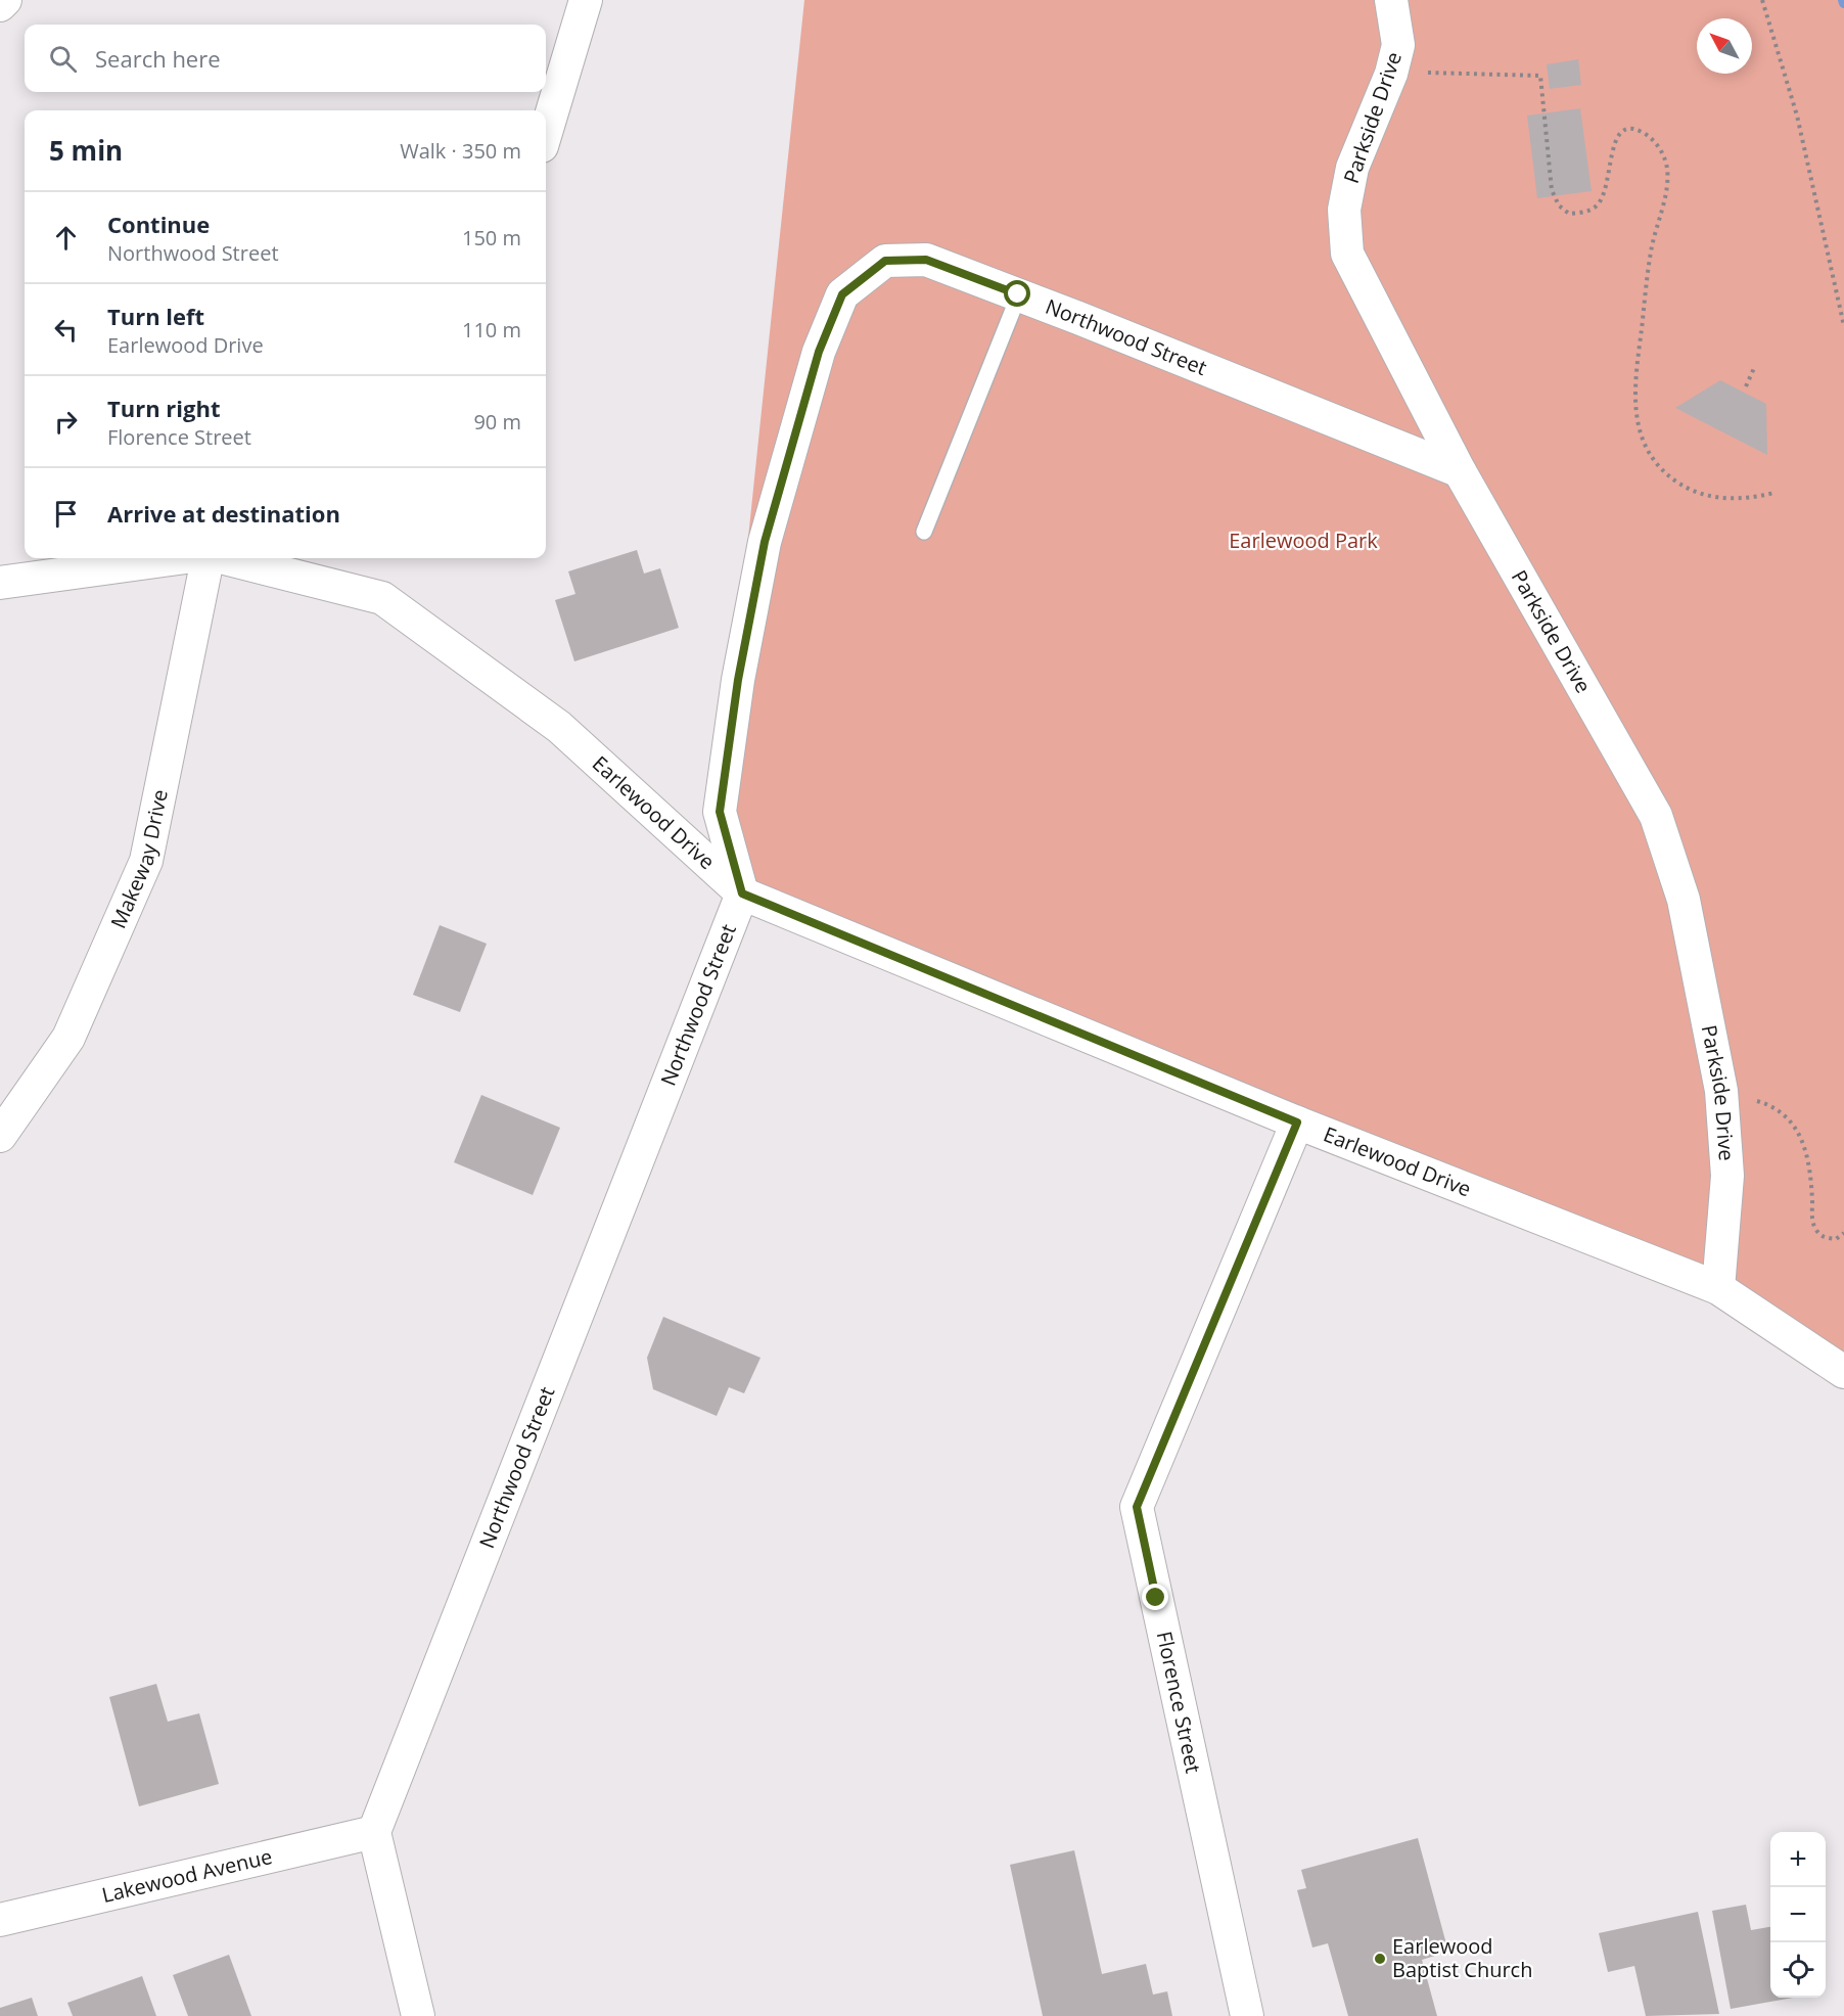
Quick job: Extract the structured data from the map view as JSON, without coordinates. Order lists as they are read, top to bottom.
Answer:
{
  "streets": {
    "street": [
      "Parkside Drive",
      "Northwood Street",
      "Earlewood Drive",
      "Makeway Drive",
      "Florence Street",
      "Lakewood Avenue"
    ]
  },
  "crossings": [
    ["Parkside Drive", "Northwood Street"],
    ["Parkside Drive", "Earlewood Drive"],
    ["Northwood Street", "Earlewood Drive"],
    ["Northwood Street", "Lakewood Avenue"],
    ["Earlewood Drive", "Florence Street"]
  ],
  "parks": ["Earlewood Park"],
  "places": ["Earlewood Baptist Church"],
  "north": "top left",
  "page": {
    "search": "Search here",
    "heading": ["5 min", "Walk · 350 m"],
    "list": [
      ["Continue", "Northwood Street", "150 m"],
      ["Turn left", "Earlewood Drive", "110 m"],
      ["Turn right", "Florence Street", "90 m"],
      "Arrive at destination"
    ],
    "map_buttons": ["+", "−"]
  }
}
